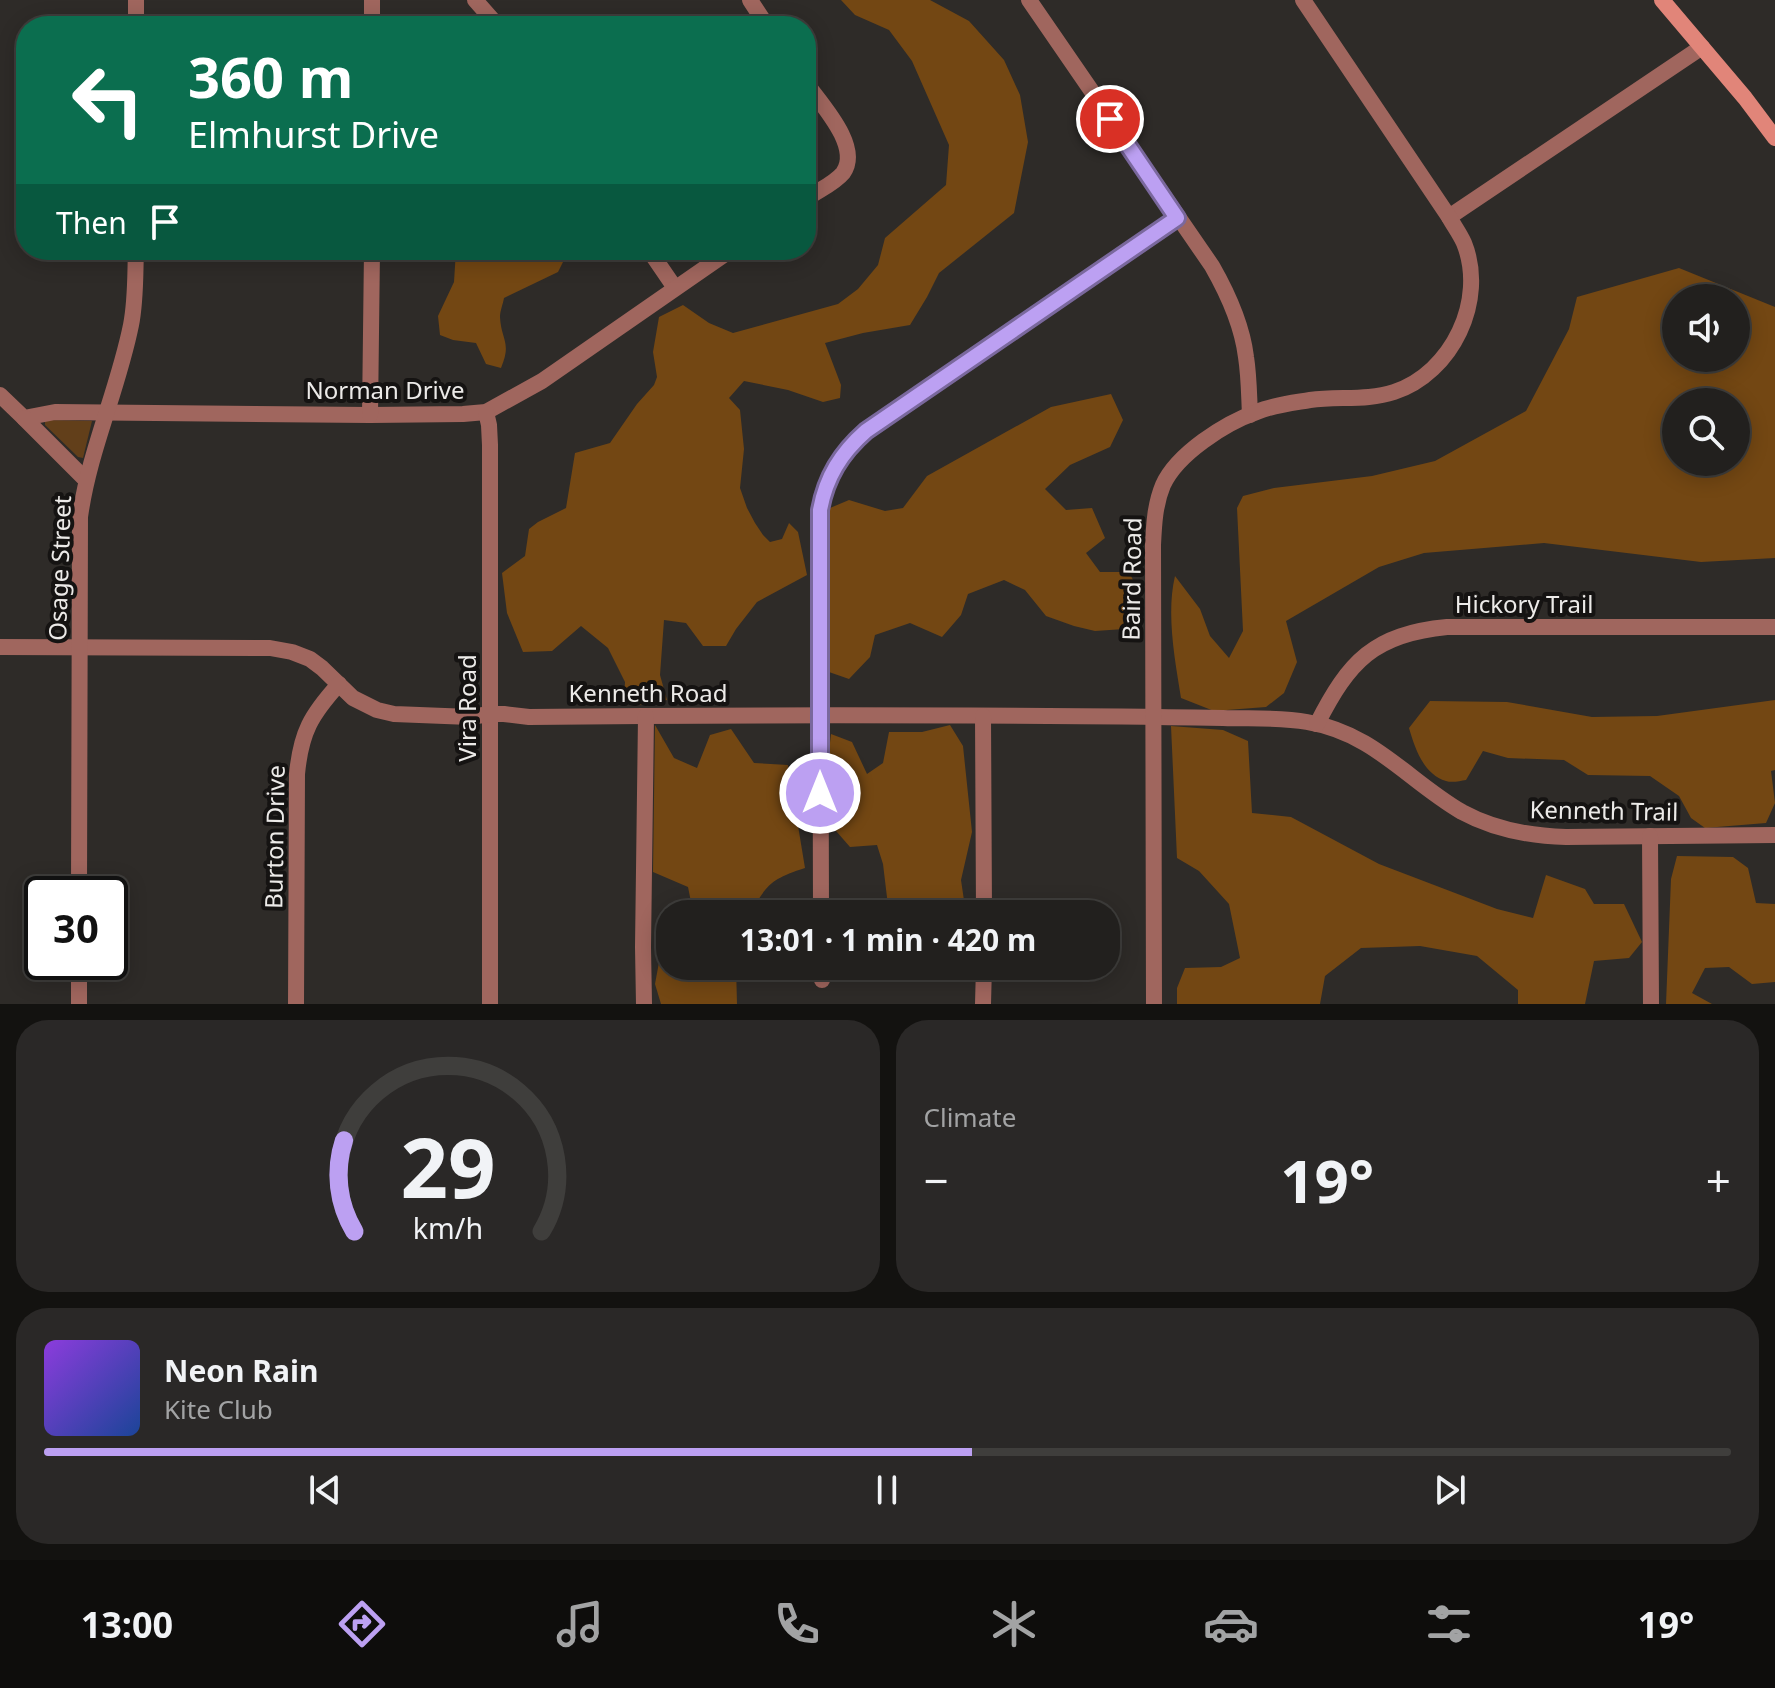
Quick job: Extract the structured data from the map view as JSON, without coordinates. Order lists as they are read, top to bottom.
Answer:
{
  "streets": {
    "street": [
      "Norman Drive",
      "Osage Street",
      "Baird Road",
      "Hickory Trail",
      "Kenneth Road",
      "Vira Road",
      "Kenneth Trail",
      "Burton Drive"
    ]
  },
  "crossings": [
    ["Norman Drive", "Osage Street"],
    ["Norman Drive", "Vira Road"],
    ["Osage Street", "Kenneth Road"],
    ["Baird Road", "Kenneth Road"],
    ["Hickory Trail", "Kenneth Road"],
    ["Hickory Trail", "Kenneth Trail"],
    ["Kenneth Road", "Vira Road"],
    ["Kenneth Road", "Kenneth Trail"],
    ["Kenneth Road", "Burton Drive"]
  ],
  "page": {
    "turn": ["360 m", "Elmhurst Drive"],
    "then": "Then",
    "limit": "30",
    "trip": "13:01 · 1 min · 420 m",
    "tile": "Climate",
    "heat": ["−", "19°", "+"],
    "song": ["Neon Rain", "Kite Club"],
    "tabs": ["13:00", "19°"],
    "gauge": ["29", "km/h"]
  }
}
